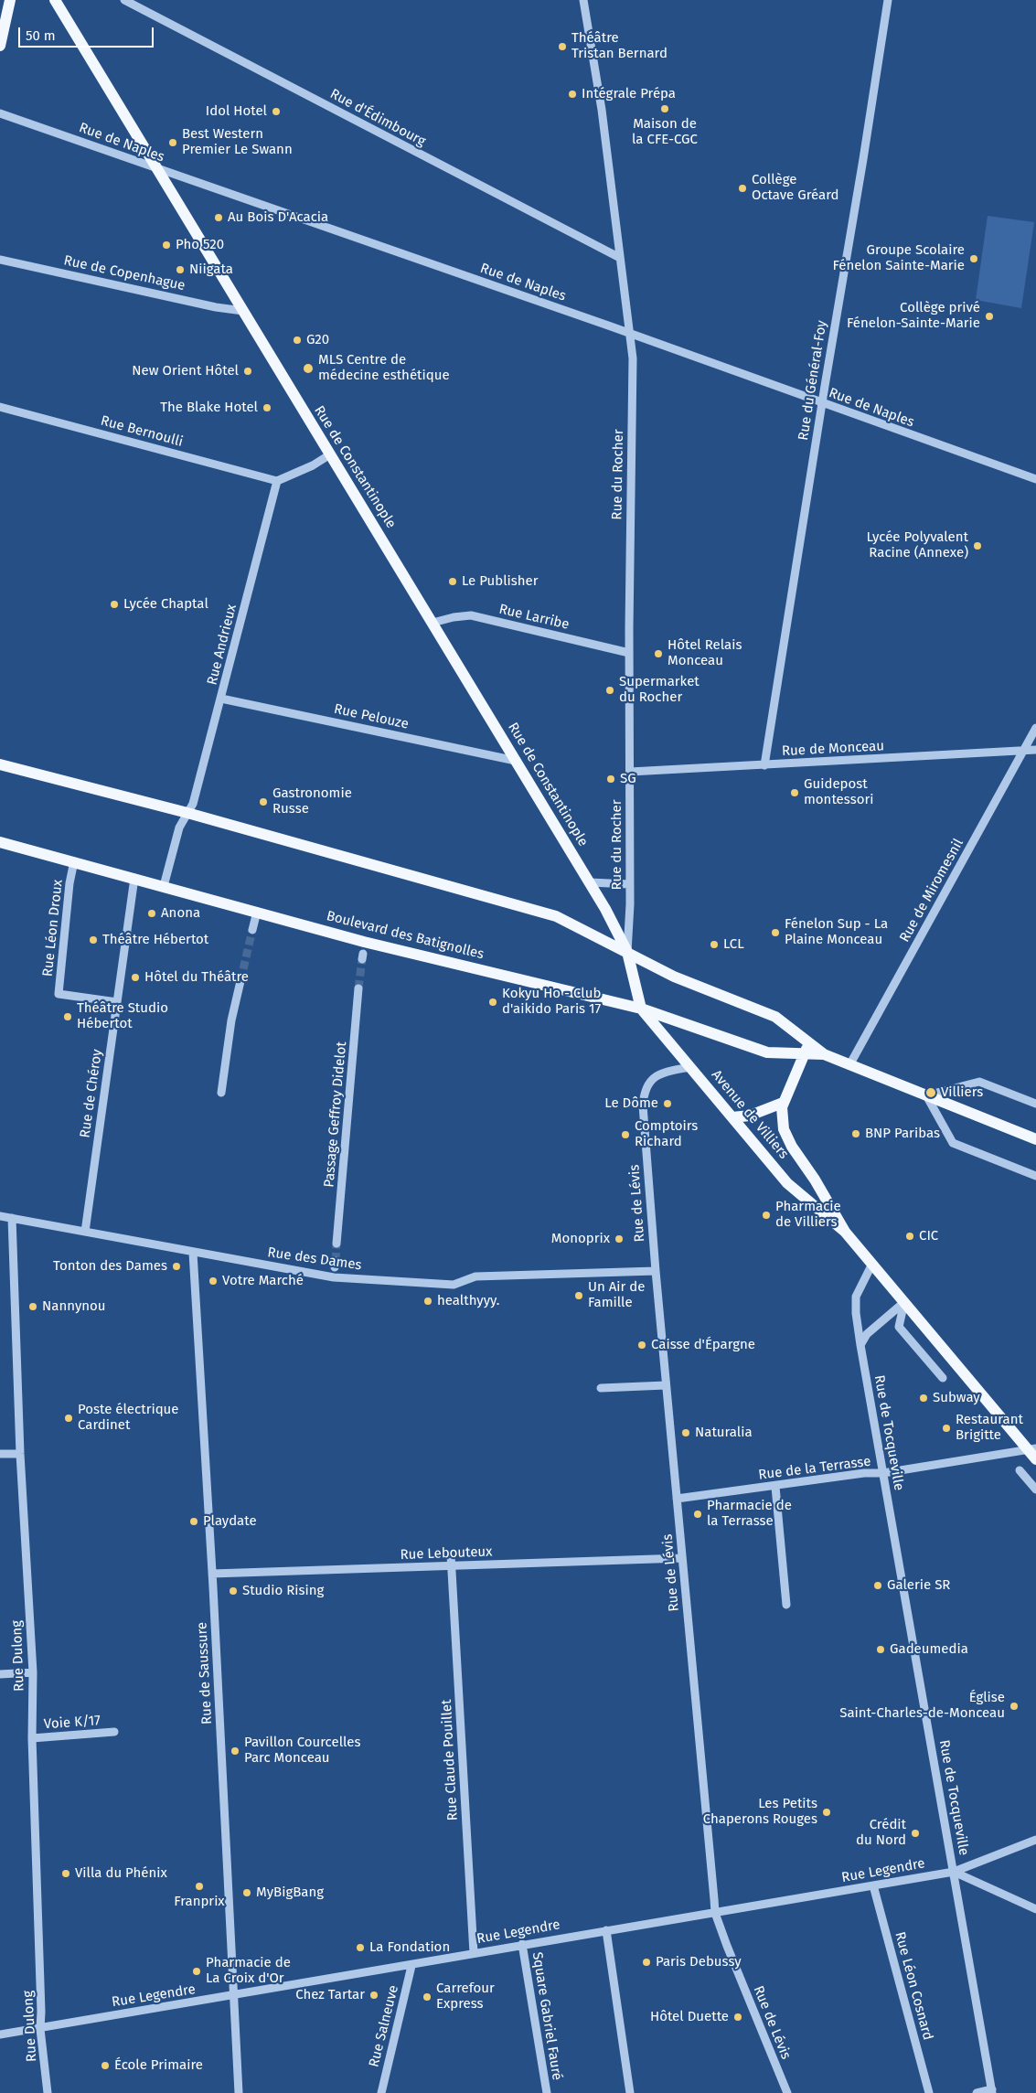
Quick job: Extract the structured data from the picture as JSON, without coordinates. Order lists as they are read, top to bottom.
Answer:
{
  "streets": {
    "main road": ["Rue de Constantinople", "Boulevard des Batignolles", "Avenue de Villiers"],
    "street": [
      "Rue d'Édimbourg",
      "Rue de Naples",
      "Rue de Copenhague",
      "Rue du Général-Foy",
      "Rue Bernoulli",
      "Rue du Rocher",
      "Rue Larribe",
      "Rue Andrieux",
      "Rue Pelouze",
      "Rue de Monceau",
      "Rue de Miromesnil",
      "Rue Léon Droux",
      "Rue de Chéroy",
      "Passage Geffroy Didelot",
      "Rue de Lévis",
      "Rue des Dames",
      "Rue de Tocqueville",
      "Rue de la Terrasse",
      "Rue Lebouteux",
      "Rue Dulong",
      "Rue de Saussure",
      "Voie K/17",
      "Rue Claude Pouillet",
      "Rue Legendre",
      "Rue Léon Cosnard",
      "Square Gabriel Fauré",
      "Rue Salneuve"
    ]
  },
  "crossings": [
    ["Rue d'Édimbourg", "Rue du Rocher"],
    ["Rue de Naples", "Rue du Général-Foy"],
    ["Rue de Naples", "Rue de Constantinople"],
    ["Rue de Naples", "Rue du Rocher"],
    ["Rue de Copenhague", "Rue de Constantinople"],
    ["Rue du Général-Foy", "Rue de Monceau"],
    ["Rue Bernoulli", "Rue Andrieux"],
    ["Rue de Constantinople", "Rue du Rocher"],
    ["Rue de Constantinople", "Rue Larribe"],
    ["Rue de Constantinople", "Rue Pelouze"],
    ["Rue de Constantinople", "Boulevard des Batignolles"],
    ["Rue de Constantinople", "Avenue de Villiers"],
    ["Rue du Rocher", "Rue Larribe"],
    ["Rue du Rocher", "Rue de Monceau"],
    ["Rue Andrieux", "Rue Pelouze"],
    ["Rue de Monceau", "Rue de Miromesnil"],
    ["Rue Léon Droux", "Boulevard des Batignolles"],
    ["Rue Léon Droux", "Rue de Chéroy"],
    ["Boulevard des Batignolles", "Rue de Chéroy"],
    ["Boulevard des Batignolles", "Avenue de Villiers"],
    ["Rue de Chéroy", "Rue des Dames"],
    ["Avenue de Villiers", "Rue de Lévis"],
    ["Avenue de Villiers", "Rue de Tocqueville"],
    ["Avenue de Villiers", "Rue de la Terrasse"],
    ["Rue de Lévis", "Rue des Dames"],
    ["Rue de Lévis", "Rue de la Terrasse"],
    ["Rue de Lévis", "Rue Lebouteux"],
    ["Rue de Lévis", "Rue Legendre"],
    ["Rue des Dames", "Rue Dulong"],
    ["Rue des Dames", "Rue de Saussure"],
    ["Rue de Tocqueville", "Rue de la Terrasse"],
    ["Rue de Tocqueville", "Rue Legendre"],
    ["Rue Lebouteux", "Rue de Saussure"],
    ["Rue Lebouteux", "Rue Claude Pouillet"],
    ["Rue Dulong", "Voie K/17"],
    ["Rue Dulong", "Rue Legendre"],
    ["Rue de Saussure", "Rue Legendre"],
    ["Rue Claude Pouillet", "Rue Legendre"],
    ["Rue Legendre", "Rue Léon Cosnard"],
    ["Rue Legendre", "Square Gabriel Fauré"],
    ["Rue Legendre", "Rue Salneuve"]
  ],
  "places": [
    "Théâtre Tristan Bernard",
    "Intégrale Prépa",
    "Maison de la CFE-CGC",
    "Idol Hotel",
    "Best Western Premier Le Swann",
    "Collège Octave Gréard",
    "Au Bois D'Acacia",
    "Pho 520",
    "Groupe Scolaire Fénelon Sainte-Marie",
    "Niigata",
    "Collège privé Fénelon-Sainte-Marie",
    "G20",
    "MLS Centre de médecine esthétique",
    "New Orient Hôtel",
    "The Blake Hotel",
    "Lycée Polyvalent Racine (Annexe)",
    "Le Publisher",
    "Lycée Chaptal",
    "Hôtel Relais Monceau",
    "Supermarket du Rocher",
    "SG",
    "Guidepost montessori",
    "Gastronomie Russe",
    "Anona",
    "Fénelon Sup - La Plaine Monceau",
    "Théâtre Hébertot",
    "LCL",
    "Hôtel du Théâtre",
    "Kokyu Ho - Club d'aikido Paris 17",
    "Théâtre Studio Hébertot",
    "Villiers",
    "Le Dôme",
    "BNP Paribas",
    "Comptoirs Richard",
    "Pharmacie de Villiers",
    "CIC",
    "Monoprix",
    "Tonton des Dames",
    "Votre Marché",
    "Un Air de Famille",
    "healthyyy.",
    "Nannynou",
    "Caisse d'Épargne",
    "Subway",
    "Poste électrique Cardinet",
    "Restaurant Brigitte",
    "Naturalia",
    "Pharmacie de la Terrasse",
    "Playdate",
    "Galerie SR",
    "Studio Rising",
    "Gadeumedia",
    "Église Saint-Charles-de-Monceau",
    "Pavillon Courcelles Parc Monceau",
    "Les Petits Chaperons Rouges",
    "Crédit du Nord",
    "Villa du Phénix",
    "Franprix",
    "MyBigBang",
    "La Fondation",
    "Paris Debussy",
    "Pharmacie de La Croix d'Or",
    "Chez Tartar",
    "Carrefour Express",
    "Hôtel Duette",
    "École Primaire"
  ],
  "scale_bar": "50 m"
}
